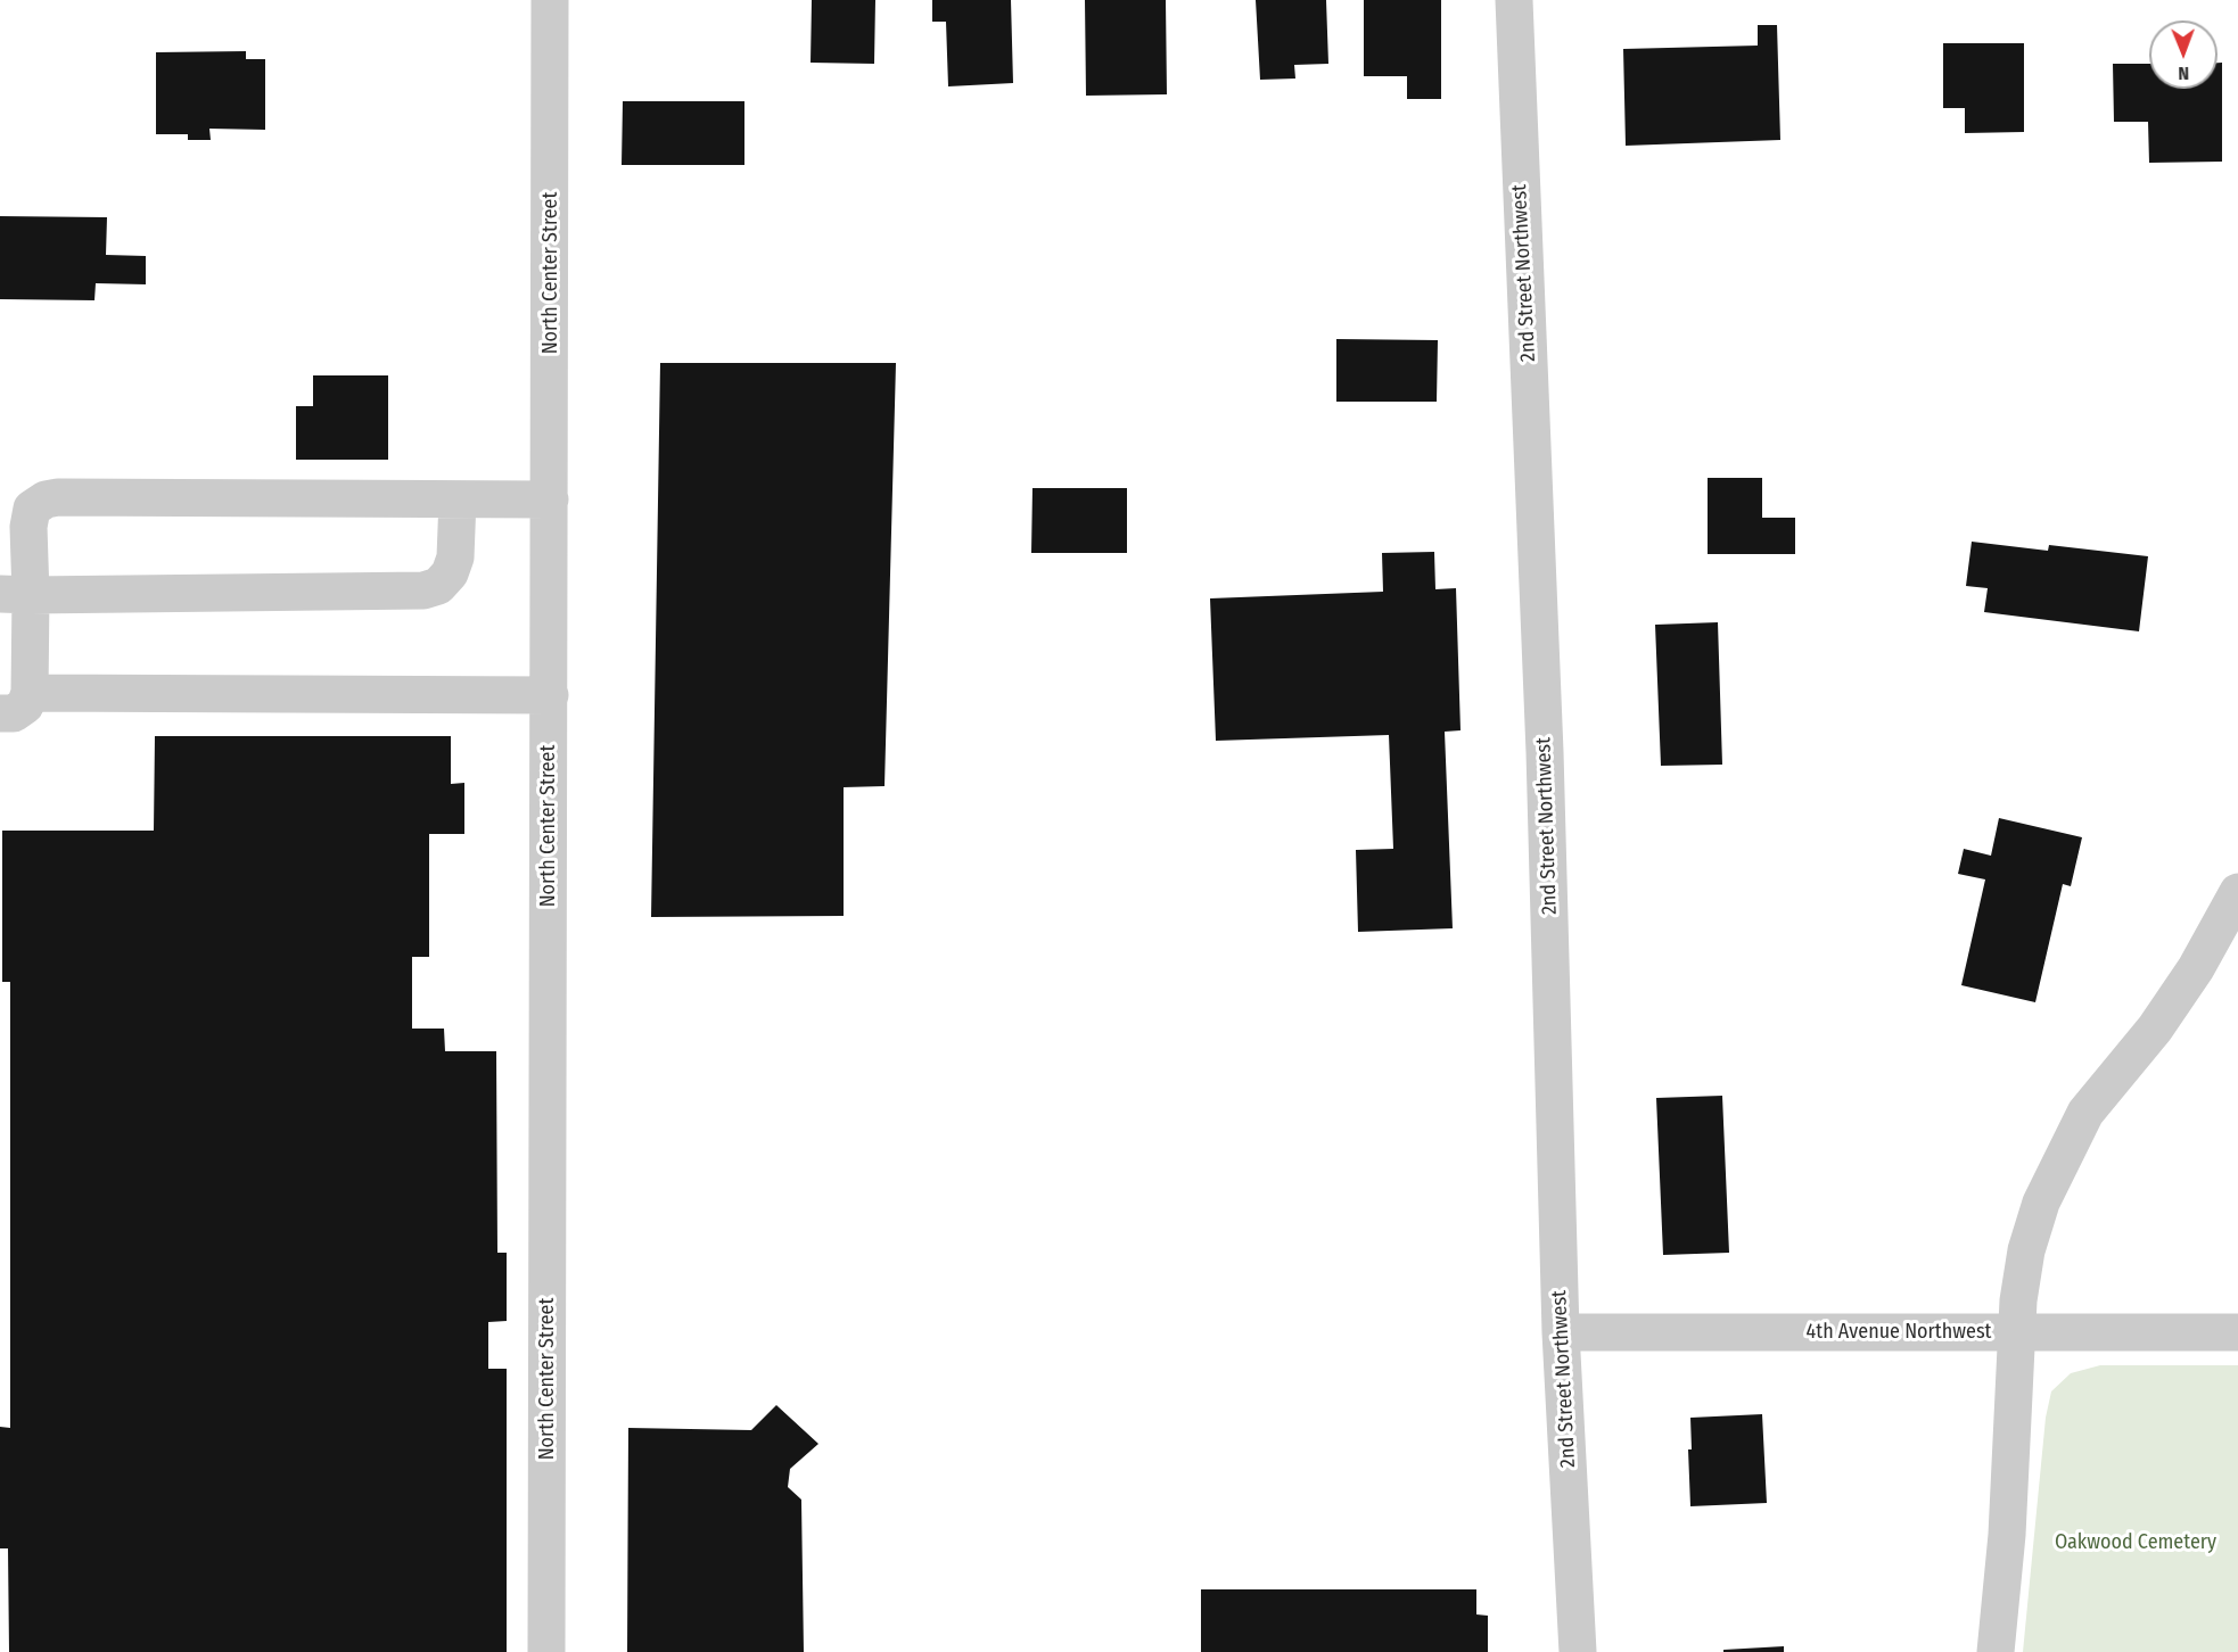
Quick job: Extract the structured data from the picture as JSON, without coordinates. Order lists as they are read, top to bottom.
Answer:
{
  "streets": {
    "street": ["North Center Street", "2nd Street Northwest", "4th Avenue Northwest"]
  },
  "crossings": [
    ["2nd Street Northwest", "4th Avenue Northwest"]
  ],
  "parks": ["Oakwood Cemetery"],
  "north": "bottom"
}
